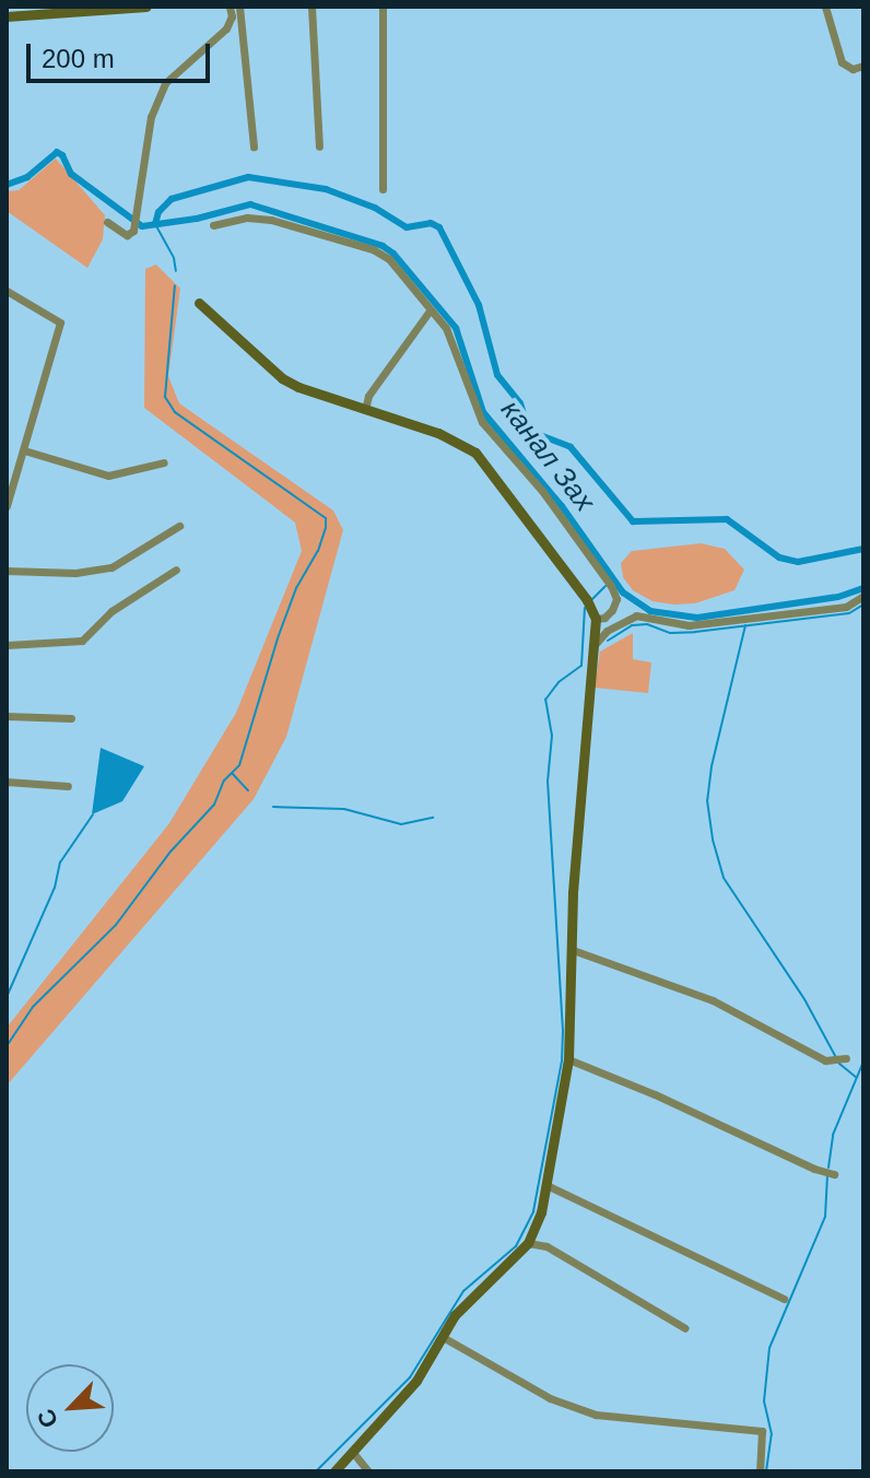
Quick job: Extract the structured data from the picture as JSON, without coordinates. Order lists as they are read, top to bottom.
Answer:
{
  "water": ["канал Зах"],
  "scale_bar": "200 m",
  "north": "bottom left"
}
